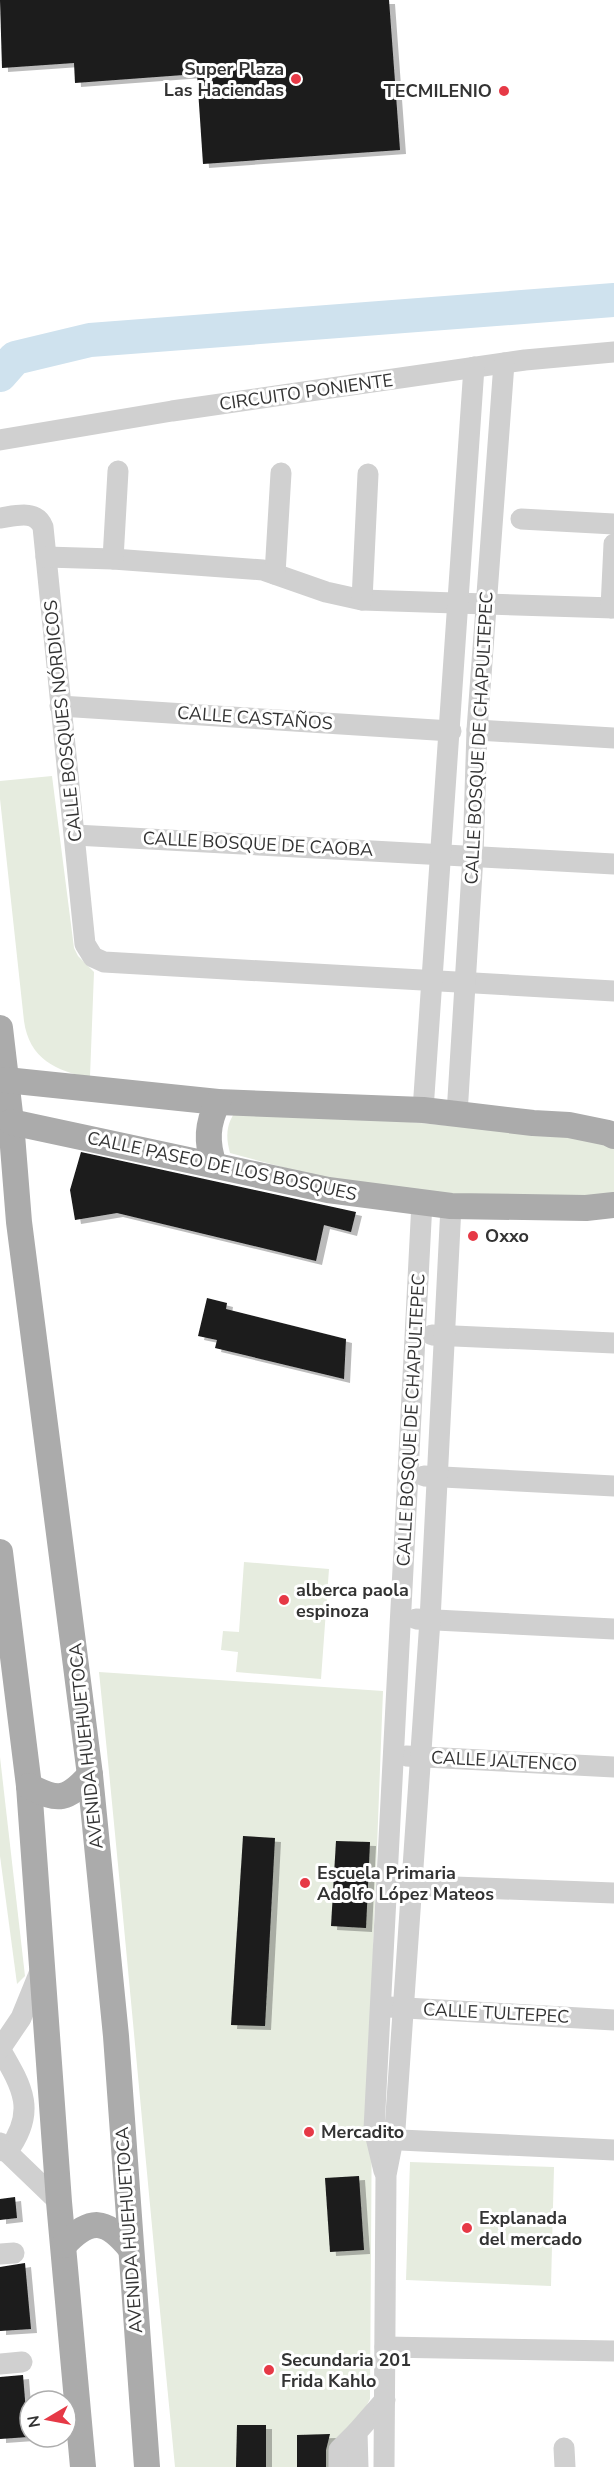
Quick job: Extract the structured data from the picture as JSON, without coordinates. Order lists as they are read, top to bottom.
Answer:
{
  "streets": {
    "main road": ["CALLE PASEO DE LOS BOSQUES", "AVENIDA HUEHUETOCA"],
    "street": [
      "CIRCUITO PONIENTE",
      "CALLE CASTAÑOS",
      "CALLE BOSQUES NÓRDICOS",
      "CALLE BOSQUE DE CHAPULTEPEC",
      "CALLE BOSQUE DE CAOBA",
      "CALLE JALTENCO",
      "CALLE TULTEPEC"
    ]
  },
  "crossings": [
    ["CIRCUITO PONIENTE", "CALLE BOSQUE DE CHAPULTEPEC"],
    ["CALLE CASTAÑOS", "CALLE BOSQUES NÓRDICOS"],
    ["CALLE CASTAÑOS", "CALLE BOSQUE DE CHAPULTEPEC"],
    ["CALLE BOSQUES NÓRDICOS", "CALLE BOSQUE DE CHAPULTEPEC"],
    ["CALLE BOSQUES NÓRDICOS", "CALLE BOSQUE DE CAOBA"],
    ["CALLE BOSQUE DE CHAPULTEPEC", "CALLE BOSQUE DE CAOBA"],
    ["CALLE BOSQUE DE CHAPULTEPEC", "CALLE PASEO DE LOS BOSQUES"],
    ["CALLE BOSQUE DE CHAPULTEPEC", "CALLE JALTENCO"],
    ["CALLE BOSQUE DE CHAPULTEPEC", "CALLE TULTEPEC"],
    ["CALLE PASEO DE LOS BOSQUES", "AVENIDA HUEHUETOCA"]
  ],
  "places": [
    "Super Plaza Las Haciendas",
    "TECMILENIO",
    "Oxxo",
    "alberca paola espinoza",
    "Escuela Primaria Adolfo López Mateos",
    "Mercadito",
    "Explanada del mercado",
    "Secundaria 201 Frida Kahlo"
  ],
  "north": "left"
}
